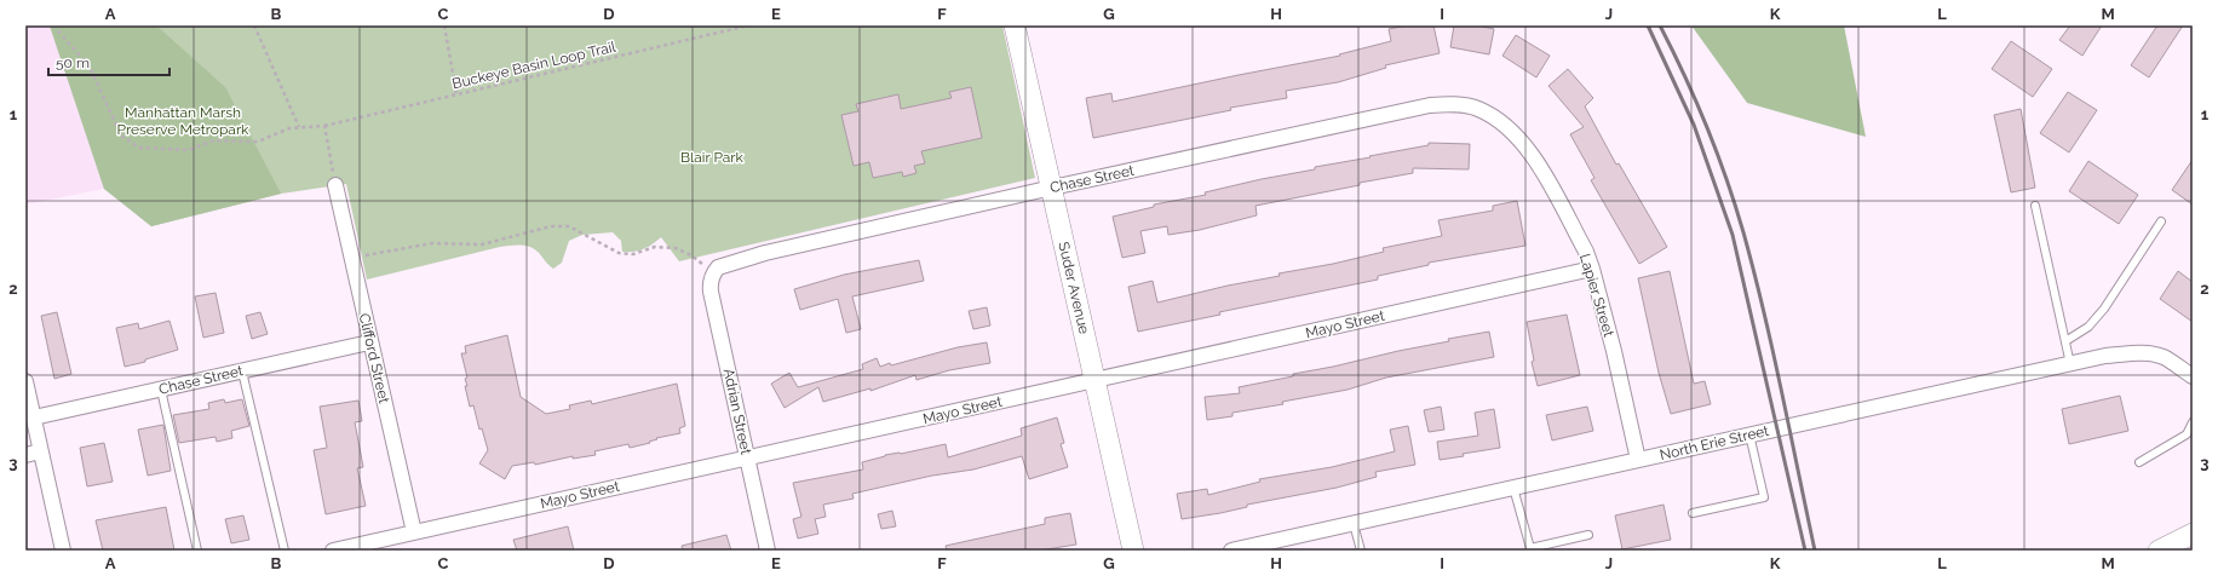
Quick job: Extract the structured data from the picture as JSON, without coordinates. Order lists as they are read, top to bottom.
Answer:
{
  "streets": {
    "street": [
      "Chase Street",
      "Suder Avenue",
      "Lapier Street",
      "Mayo Street",
      "Clifford Street",
      "Adrian Street",
      "North Erie Street"
    ],
    "path": ["Buckeye Basin Loop Trail"]
  },
  "crossings": [
    ["Chase Street", "Suder Avenue"],
    ["Chase Street", "Lapier Street"],
    ["Chase Street", "Clifford Street"],
    ["Chase Street", "Adrian Street"],
    ["Suder Avenue", "Mayo Street"],
    ["Lapier Street", "Mayo Street"],
    ["Lapier Street", "North Erie Street"],
    ["Mayo Street", "Clifford Street"],
    ["Mayo Street", "Adrian Street"]
  ],
  "parks": ["Manhattan Marsh Preserve Metropark", "Blair Park"],
  "scale_bar": "50 m",
  "grid": {
    "columns": [
      "A",
      "B",
      "C",
      "D",
      "E",
      "F",
      "G",
      "H",
      "I",
      "J",
      "K",
      "L",
      "M"
    ],
    "rows": ["1", "2", "3"]
  }
}
